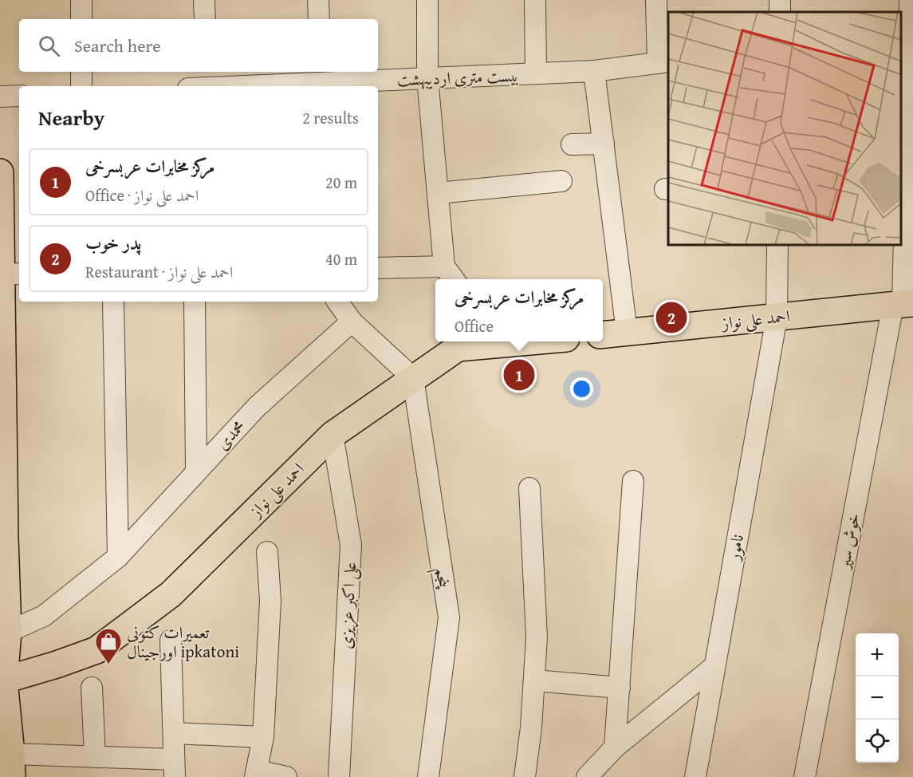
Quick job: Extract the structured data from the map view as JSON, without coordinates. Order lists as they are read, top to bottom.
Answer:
{
  "streets": {
    "main road": ["احمد علی نواز"],
    "street": [
      "بیست متری اردیبهشت",
      "محمدی",
      "خوش سیر",
      "نامور",
      "پنجم",
      "علی اکبر عزیزی"
    ]
  },
  "crossings": [
    ["احمد علی نواز", "خوش سیر"],
    ["احمد علی نواز", "نامور"],
    ["احمد علی نواز", "پنجم"],
    ["احمد علی نواز", "علی اکبر عزیزی"]
  ],
  "places": {
    "shop": ["تعمیرات کتونی اورجینال ipkatoni"]
  },
  "page": {
    "search": "Search here",
    "heading": ["Nearby", "2 results"],
    "list": [
      {
        "mark": "1",
        "name": "مرکز مخابرات عربسرخی",
        "note": "Office · احمد علی نواز",
        "value": "20 m"
      },
      {
        "mark": "2",
        "name": "پدر خوب",
        "note": "Restaurant · احمد علی نواز",
        "value": "40 m"
      }
    ],
    "popup": ["مرکز مخابرات عربسرخی", "Office"],
    "pins": ["2", "1"],
    "map_buttons": ["+", "−"]
  }
}
